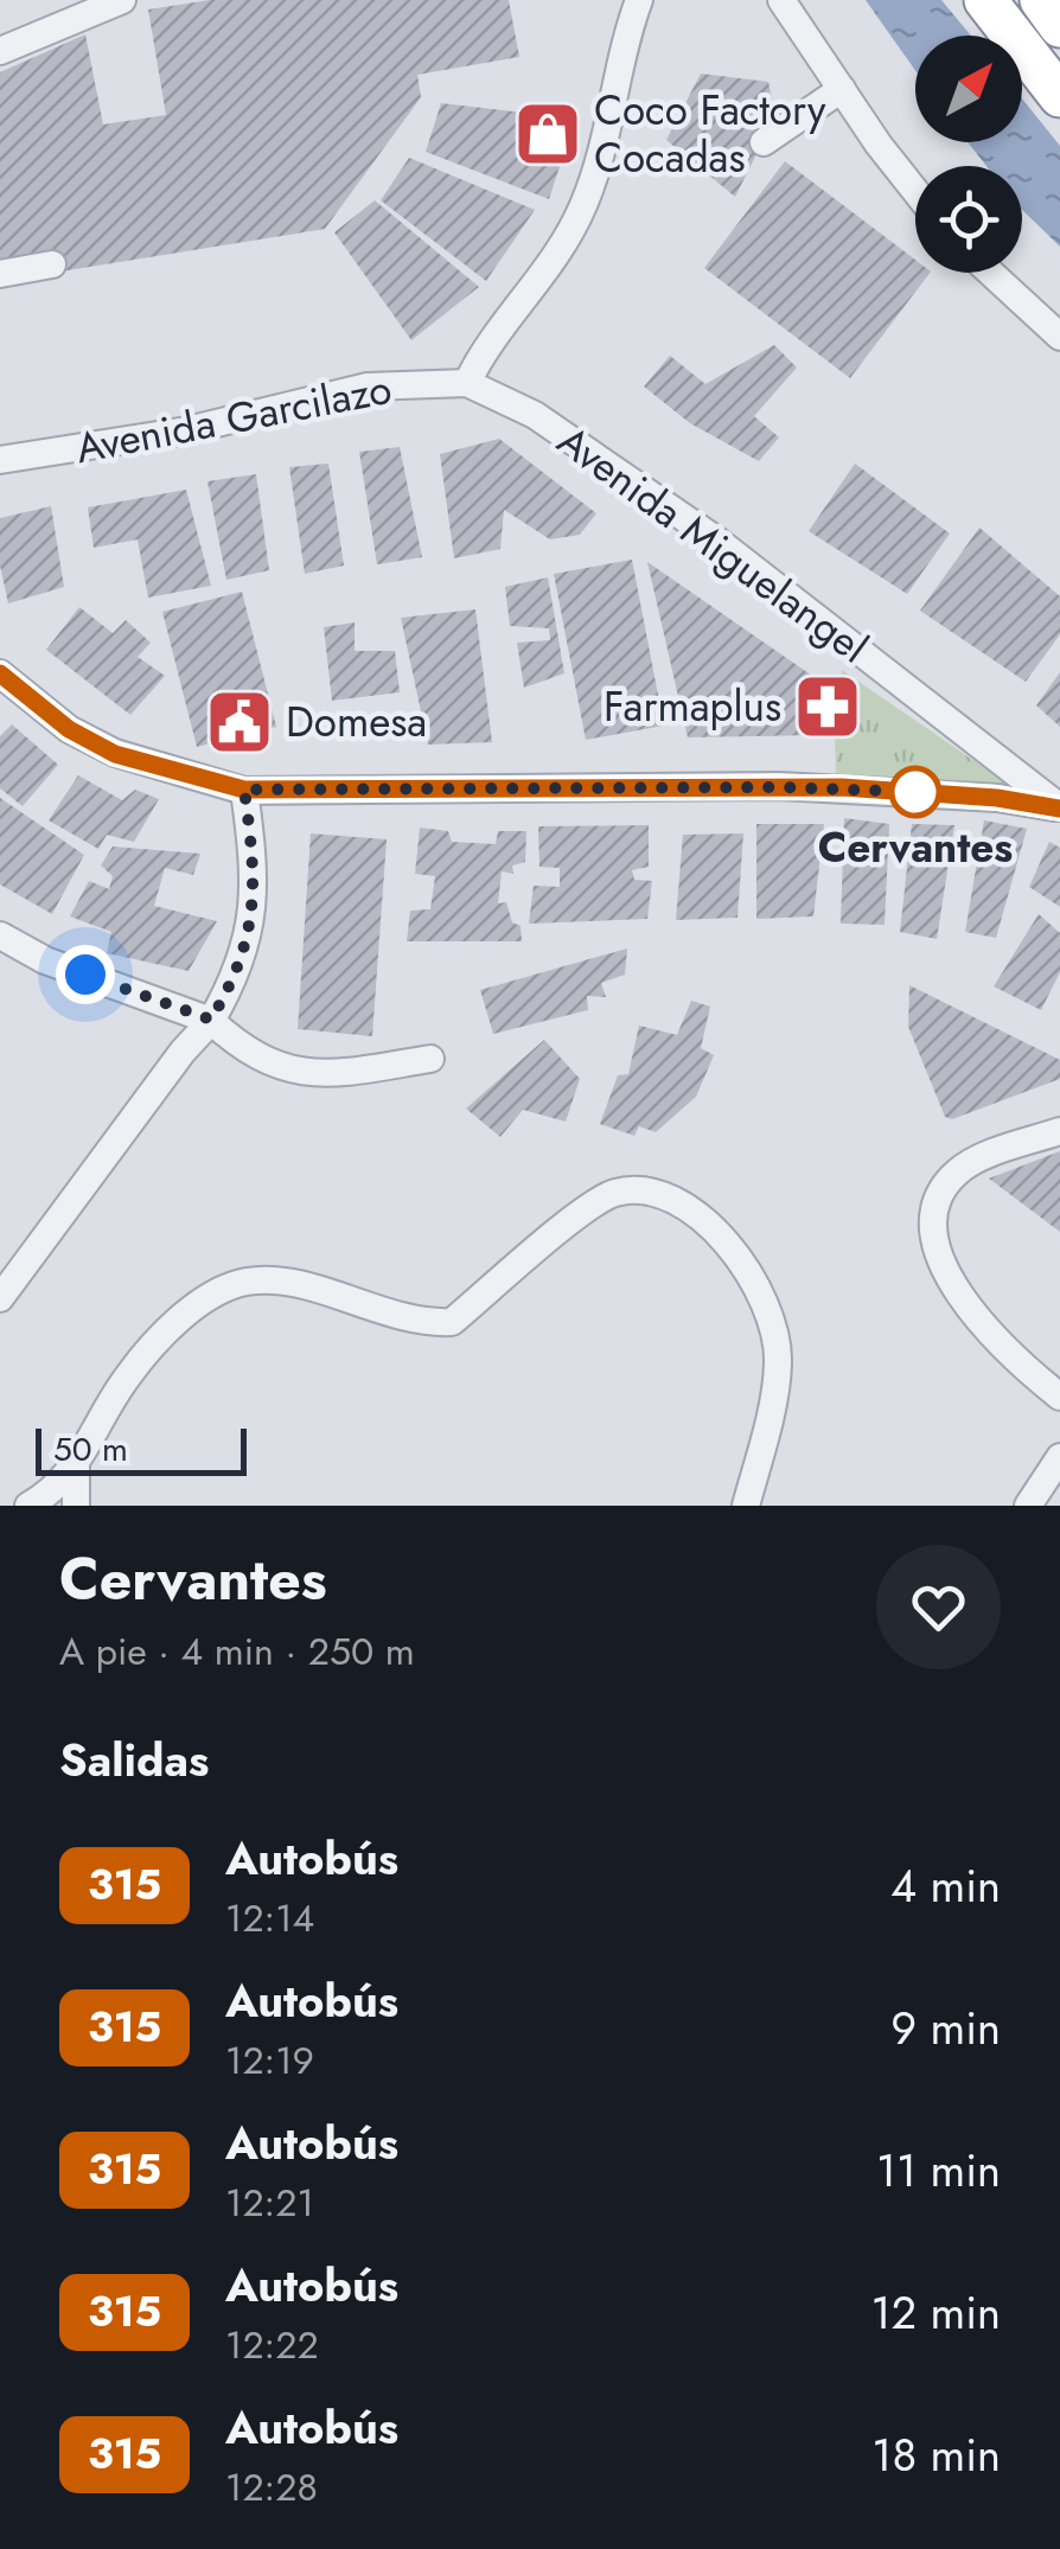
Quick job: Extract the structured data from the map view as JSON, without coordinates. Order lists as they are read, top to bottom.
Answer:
{
  "streets": {
    "street": ["Avenida Garcilazo", "Avenida Miguelangel"]
  },
  "crossings": [
    ["Avenida Garcilazo", "Avenida Miguelangel"]
  ],
  "places": {
    "shop": ["Coco Factory Cocadas"],
    "pharmacy": ["Farmaplus"],
    "public building": ["Domesa"],
    "other": ["Cervantes"]
  },
  "lines": ["bus line 315"],
  "scale_bar": "50 m",
  "north": "top right",
  "page": {
    "scale": "50 m",
    "heading": [
      ["Cervantes", "A pie · 4 min · 250 m"],
      "Salidas"
    ],
    "list": [
      {
        "mark": "315",
        "name": "Autobús",
        "note": "12:14",
        "value": "4 min"
      },
      {
        "mark": "315",
        "name": "Autobús",
        "note": "12:19",
        "value": "9 min"
      },
      {
        "mark": "315",
        "name": "Autobús",
        "note": "12:21",
        "value": "11 min"
      },
      {
        "mark": "315",
        "name": "Autobús",
        "note": "12:22",
        "value": "12 min"
      },
      {
        "mark": "315",
        "name": "Autobús",
        "note": "12:28",
        "value": "18 min"
      }
    ]
  }
}
